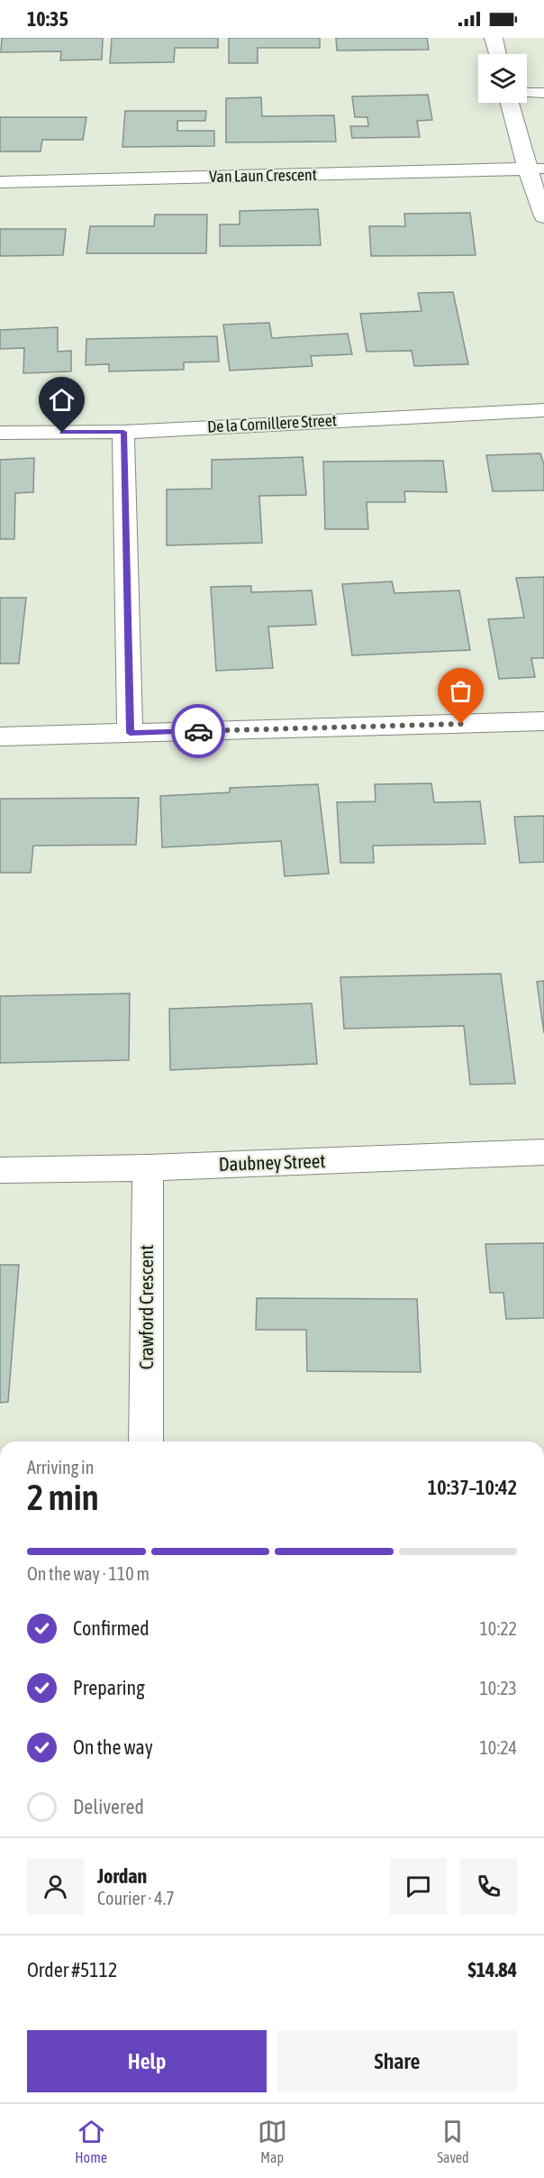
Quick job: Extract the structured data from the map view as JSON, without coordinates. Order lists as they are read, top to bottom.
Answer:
{
  "streets": {
    "street": [
      "Van Laun Crescent",
      "De la Cornillere Street",
      "Daubney Street",
      "Crawford Crescent"
    ]
  },
  "crossings": [
    ["Daubney Street", "Crawford Crescent"]
  ],
  "page": {
    "status": "10:35",
    "heading": ["2 min", "Arriving in", "10:37–10:42"],
    "panel": [
      "Jordan",
      "Courier · 4.7",
      "Order #5112",
      "$14.84"
    ],
    "bar": "On the way · 110 m",
    "list": [
      ["Confirmed", "10:22"],
      ["Preparing", "10:23"],
      ["On the way", "10:24"],
      "Delivered"
    ],
    "buttons": ["Help", "Share"],
    "tabs": ["Home", "Map", "Saved"]
  }
}
